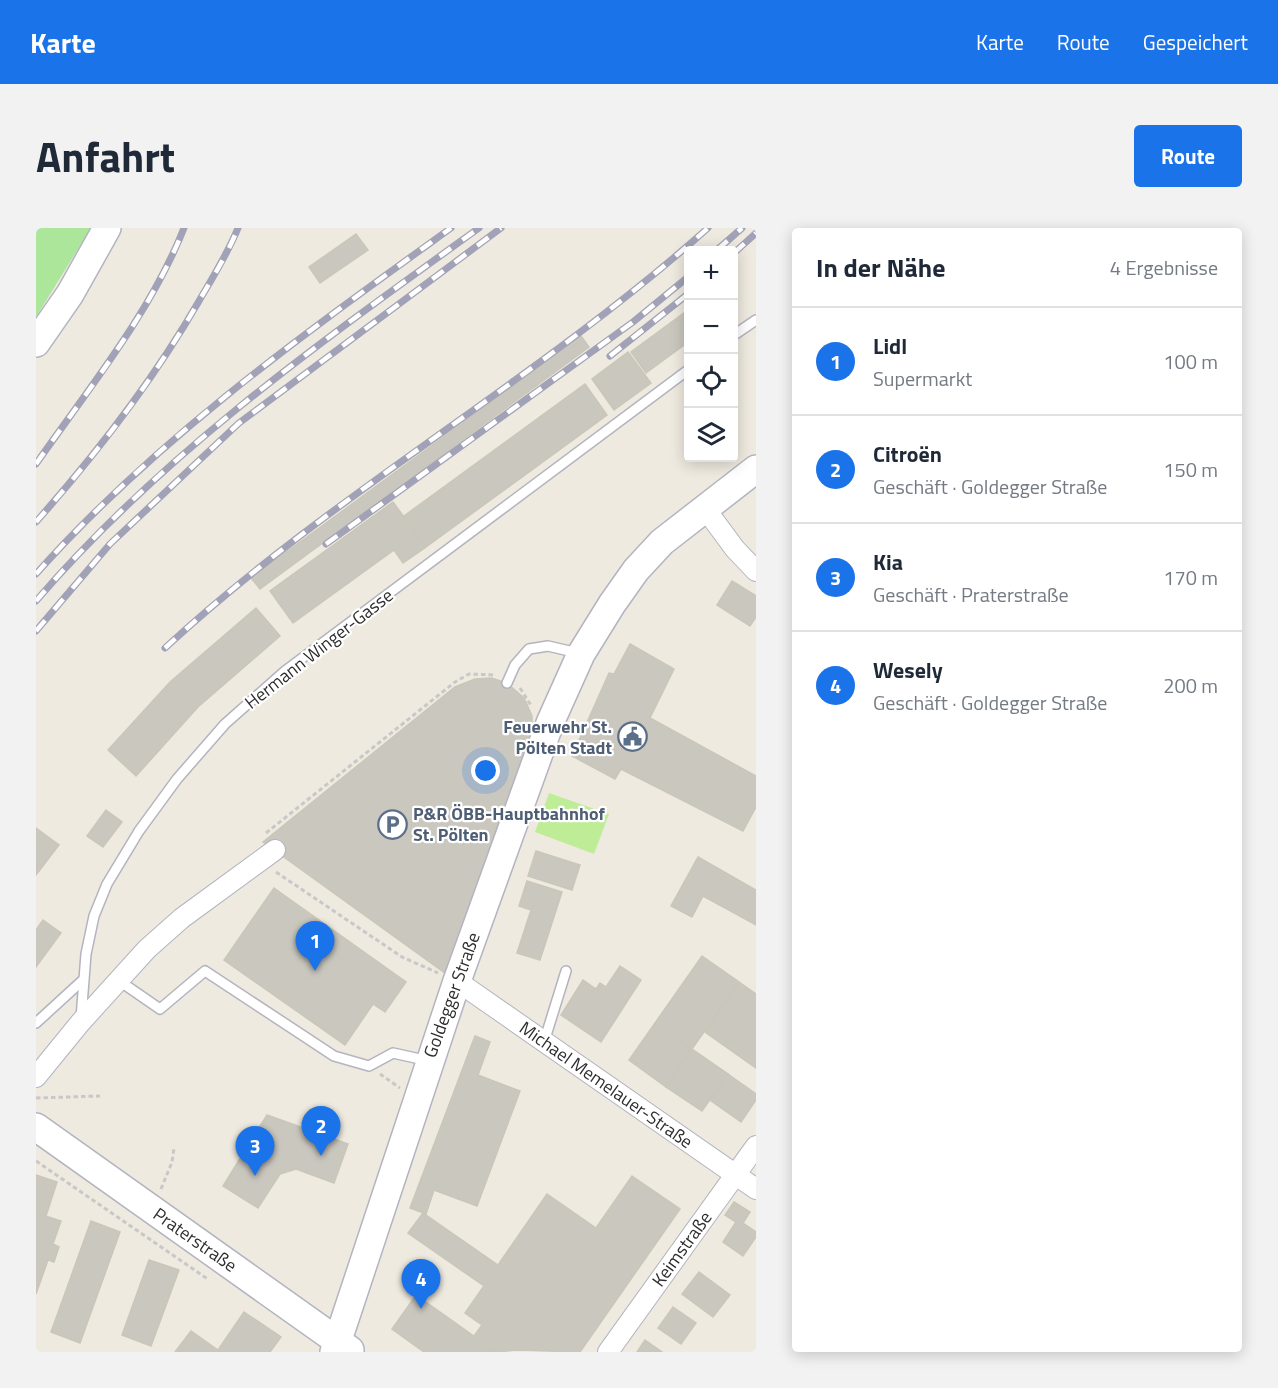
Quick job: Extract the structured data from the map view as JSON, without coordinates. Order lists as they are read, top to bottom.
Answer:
{
  "streets": {
    "main road": ["Goldegger Straße", "Praterstraße"],
    "street": ["Michael Memelauer-Straße", "Keimstraße"],
    "lane": ["Hermann Winger-Gasse"]
  },
  "crossings": [
    ["Goldegger Straße", "Michael Memelauer-Straße"],
    ["Goldegger Straße", "Praterstraße"],
    ["Michael Memelauer-Straße", "Keimstraße"]
  ],
  "places": {
    "public building": ["Feuerwehr St. Pölten Stadt"],
    "parking": ["P&R ÖBB-Hauptbahnhof St. Pölten"]
  },
  "page": {
    "header": "Karte",
    "nav": ["Karte", "Route", "Gespeichert"],
    "title": "Anfahrt",
    "buttons": "Route",
    "heading": ["In der Nähe", "4 Ergebnisse"],
    "map_buttons": ["+", "−"],
    "list": [
      {
        "mark": "1",
        "name": "Lidl",
        "note": "Supermarkt",
        "value": "100 m"
      },
      {
        "mark": "2",
        "name": "Citroën",
        "note": "Geschäft · Goldegger Straße",
        "value": "150 m"
      },
      {
        "mark": "3",
        "name": "Kia",
        "note": "Geschäft · Praterstraße",
        "value": "170 m"
      },
      {
        "mark": "4",
        "name": "Wesely",
        "note": "Geschäft · Goldegger Straße",
        "value": "200 m"
      }
    ],
    "pins": [
      "1",
      "2",
      "3",
      "4"
    ]
  }
}
